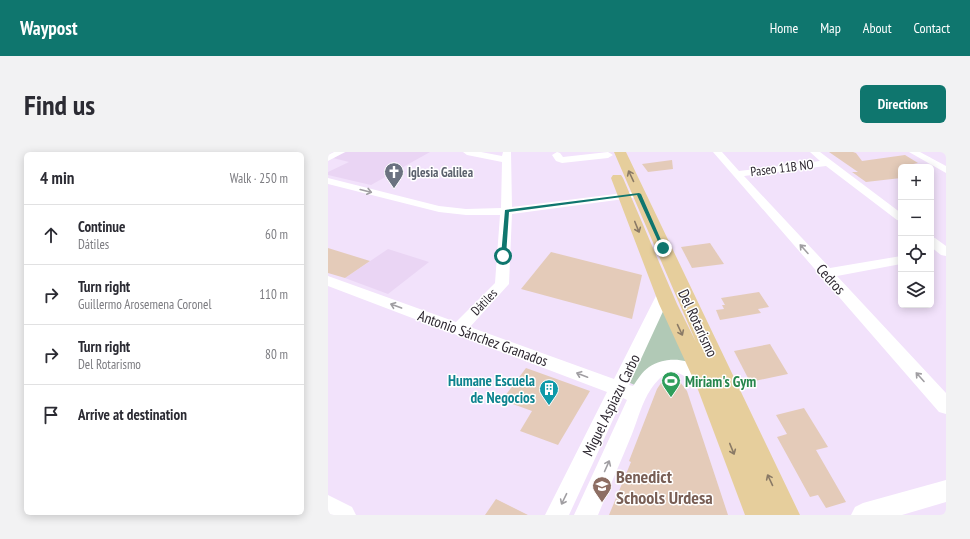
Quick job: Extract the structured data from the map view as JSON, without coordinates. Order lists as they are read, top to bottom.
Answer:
{
  "streets": {
    "main road": ["Del Rotarismo"],
    "street": [
      "Paseo 11B NO",
      "Cedros",
      "Dátiles",
      "Antonio Sánchez Granados",
      "Miguel Aspiazu Carbo"
    ]
  },
  "crossings": [
    ["Paseo 11B NO", "Cedros"],
    ["Dátiles", "Antonio Sánchez Granados"],
    ["Del Rotarismo", "Miguel Aspiazu Carbo"],
    ["Antonio Sánchez Granados", "Miguel Aspiazu Carbo"]
  ],
  "places": {
    "church": ["Iglesia Galilea"],
    "sports": ["Miriam's Gym"],
    "building": ["Humane Escuela de Negocios"],
    "school or university": ["Benedict Schools Urdesa"]
  },
  "page": {
    "header": "Waypost",
    "nav": [
      "Home",
      "Map",
      "About",
      "Contact"
    ],
    "buttons": "Directions",
    "title": "Find us",
    "heading": ["4 min", "Walk · 250 m"],
    "map_buttons": ["+", "−"],
    "list": [
      ["Continue", "Dátiles", "60 m"],
      ["Turn right", "Guillermo Arosemena Coronel", "110 m"],
      ["Turn right", "Del Rotarismo", "80 m"],
      "Arrive at destination"
    ]
  }
}
